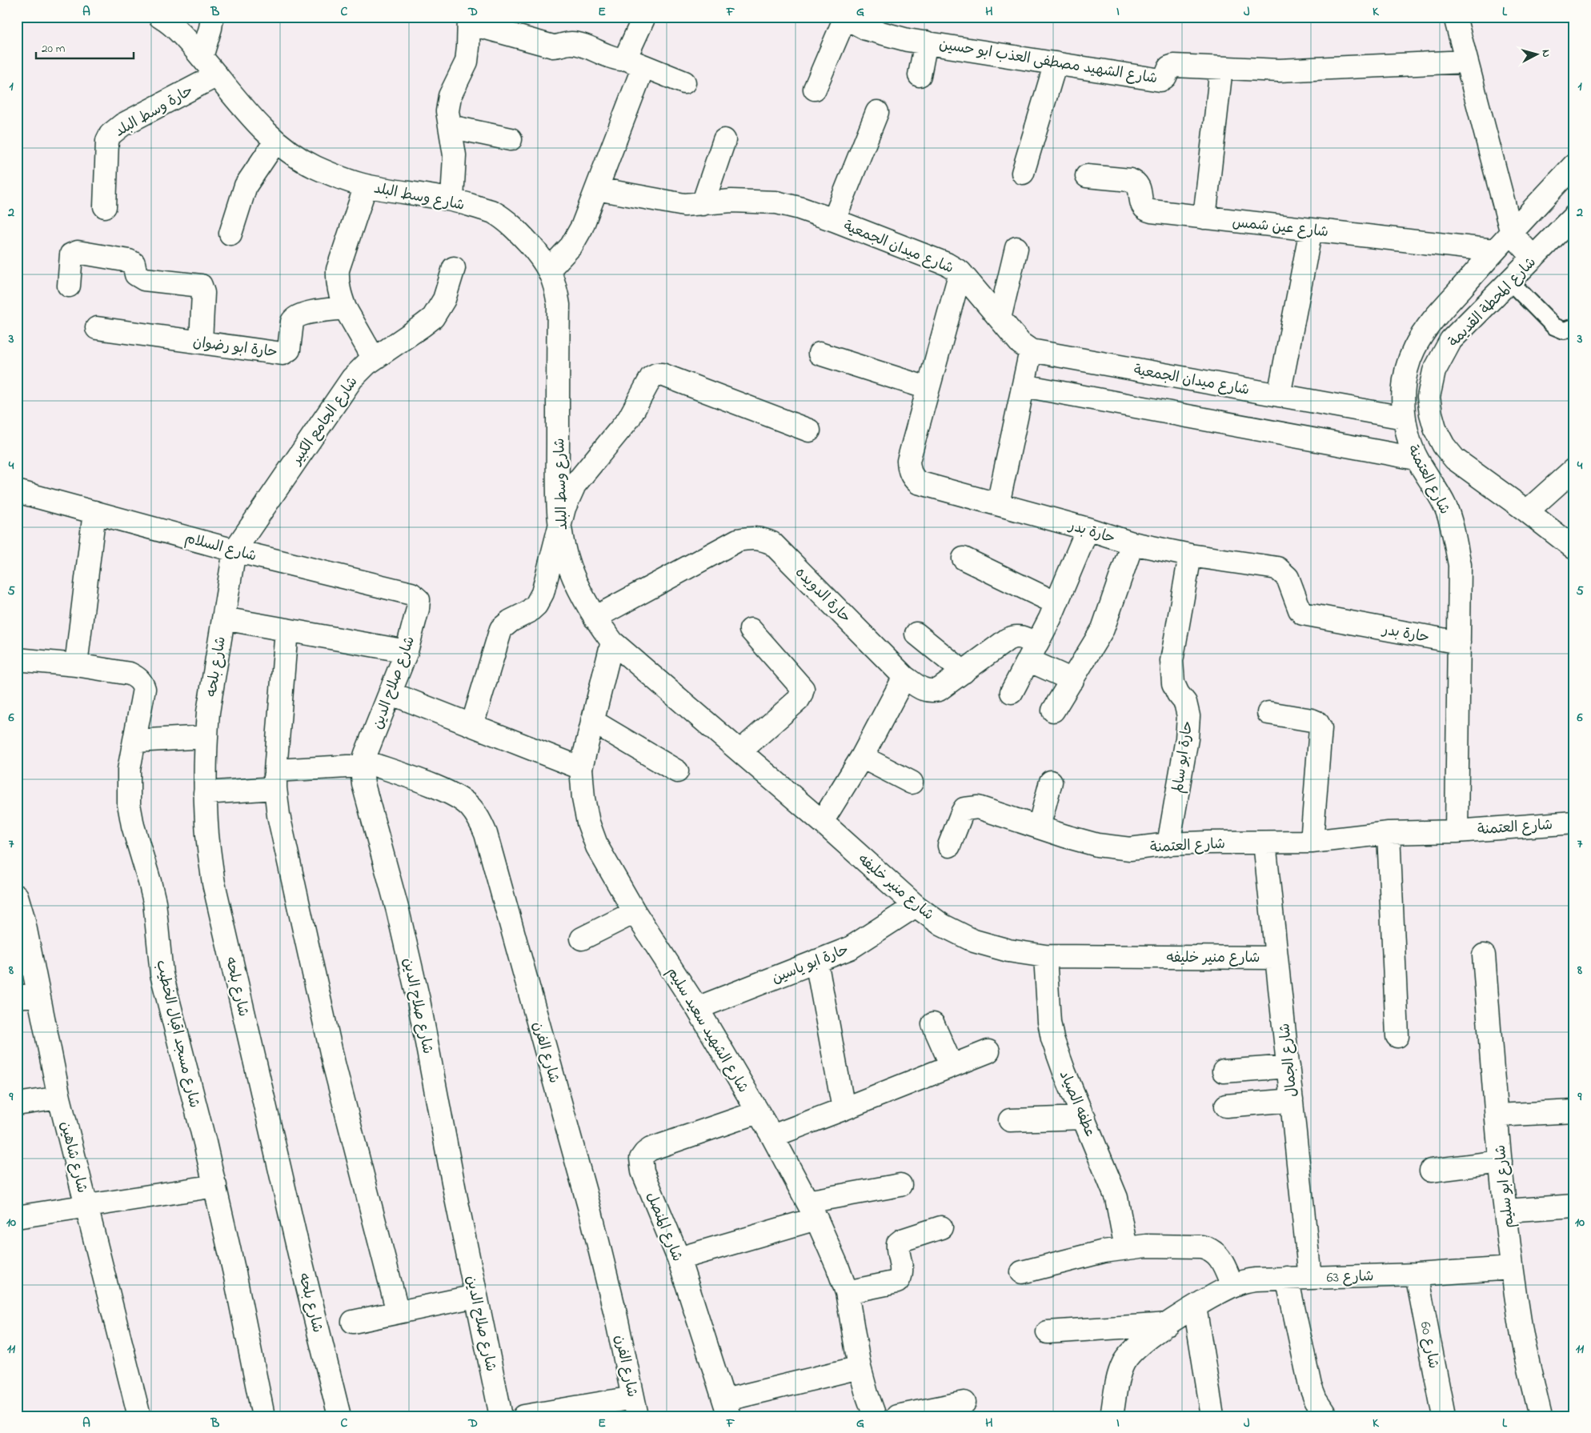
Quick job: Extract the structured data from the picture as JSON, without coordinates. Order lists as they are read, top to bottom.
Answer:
{
  "streets": {
    "street": [
      "شارع الشهيد مصطفى العذب ابو حسين",
      "حارة وسط البلد",
      "شارع وسط البلد",
      "شارع عين شمس",
      "شارع ميدان الجمعية",
      "شارع المحطة القديمة",
      "حارة ابو رضوان",
      "شارع الجامع الكبير",
      "شارع العتمنة",
      "حارة بدر",
      "شارع السلام",
      "حارة الدويده",
      "شارع بلحه",
      "شارع صلاح الدين",
      "حارة ابو سالم",
      "شارع منير خليفه",
      "حارة ابو ياسين",
      "شارع الشهيد سعيد سليم",
      "شارع مسجد اقبال الخطيب",
      "شارع الفرن",
      "شارع الجمال",
      "عطفه الصياد",
      "شارع شاهين",
      "شارع ابو سليم",
      "شارع المنصل",
      "شارع 63",
      "شارع 60"
    ]
  },
  "crossings": [
    ["حارة وسط البلد", "شارع وسط البلد"],
    ["شارع وسط البلد", "حارة الدويده"],
    ["شارع وسط البلد", "شارع منير خليفه"],
    ["شارع وسط البلد", "شارع الشهيد سعيد سليم"],
    ["شارع عين شمس", "شارع العتمنة"],
    ["شارع ميدان الجمعية", "شارع المحطة القديمة"],
    ["شارع ميدان الجمعية", "شارع العتمنة"],
    ["شارع ميدان الجمعية", "حارة بدر"],
    ["شارع الجامع الكبير", "شارع السلام"],
    ["شارع الجامع الكبير", "شارع بلحه"],
    ["شارع العتمنة", "حارة بدر"],
    ["شارع العتمنة", "حارة ابو سالم"],
    ["شارع العتمنة", "شارع الجمال"],
    ["حارة بدر", "حارة ابو سالم"],
    ["شارع السلام", "شارع بلحه"],
    ["شارع السلام", "شارع صلاح الدين"],
    ["شارع صلاح الدين", "شارع الفرن"],
    ["شارع منير خليفه", "حارة ابو ياسين"],
    ["شارع منير خليفه", "شارع الشهيد سعيد سليم"],
    ["شارع منير خليفه", "شارع الجمال"],
    ["شارع منير خليفه", "عطفه الصياد"],
    ["حارة ابو ياسين", "شارع الشهيد سعيد سليم"],
    ["شارع الشهيد سعيد سليم", "شارع المنصل"],
    ["شارع الجمال", "شارع 63"],
    ["شارع ابو سليم", "شارع 63"],
    ["شارع 63", "شارع 60"]
  ],
  "scale_bar": "20 m",
  "north": "right",
  "grid": {
    "columns": [
      "A",
      "B",
      "C",
      "D",
      "E",
      "F",
      "G",
      "H",
      "I",
      "J",
      "K",
      "L"
    ],
    "rows": [
      "1",
      "2",
      "3",
      "4",
      "5",
      "6",
      "7",
      "8",
      "9",
      "10",
      "11"
    ]
  }
}
